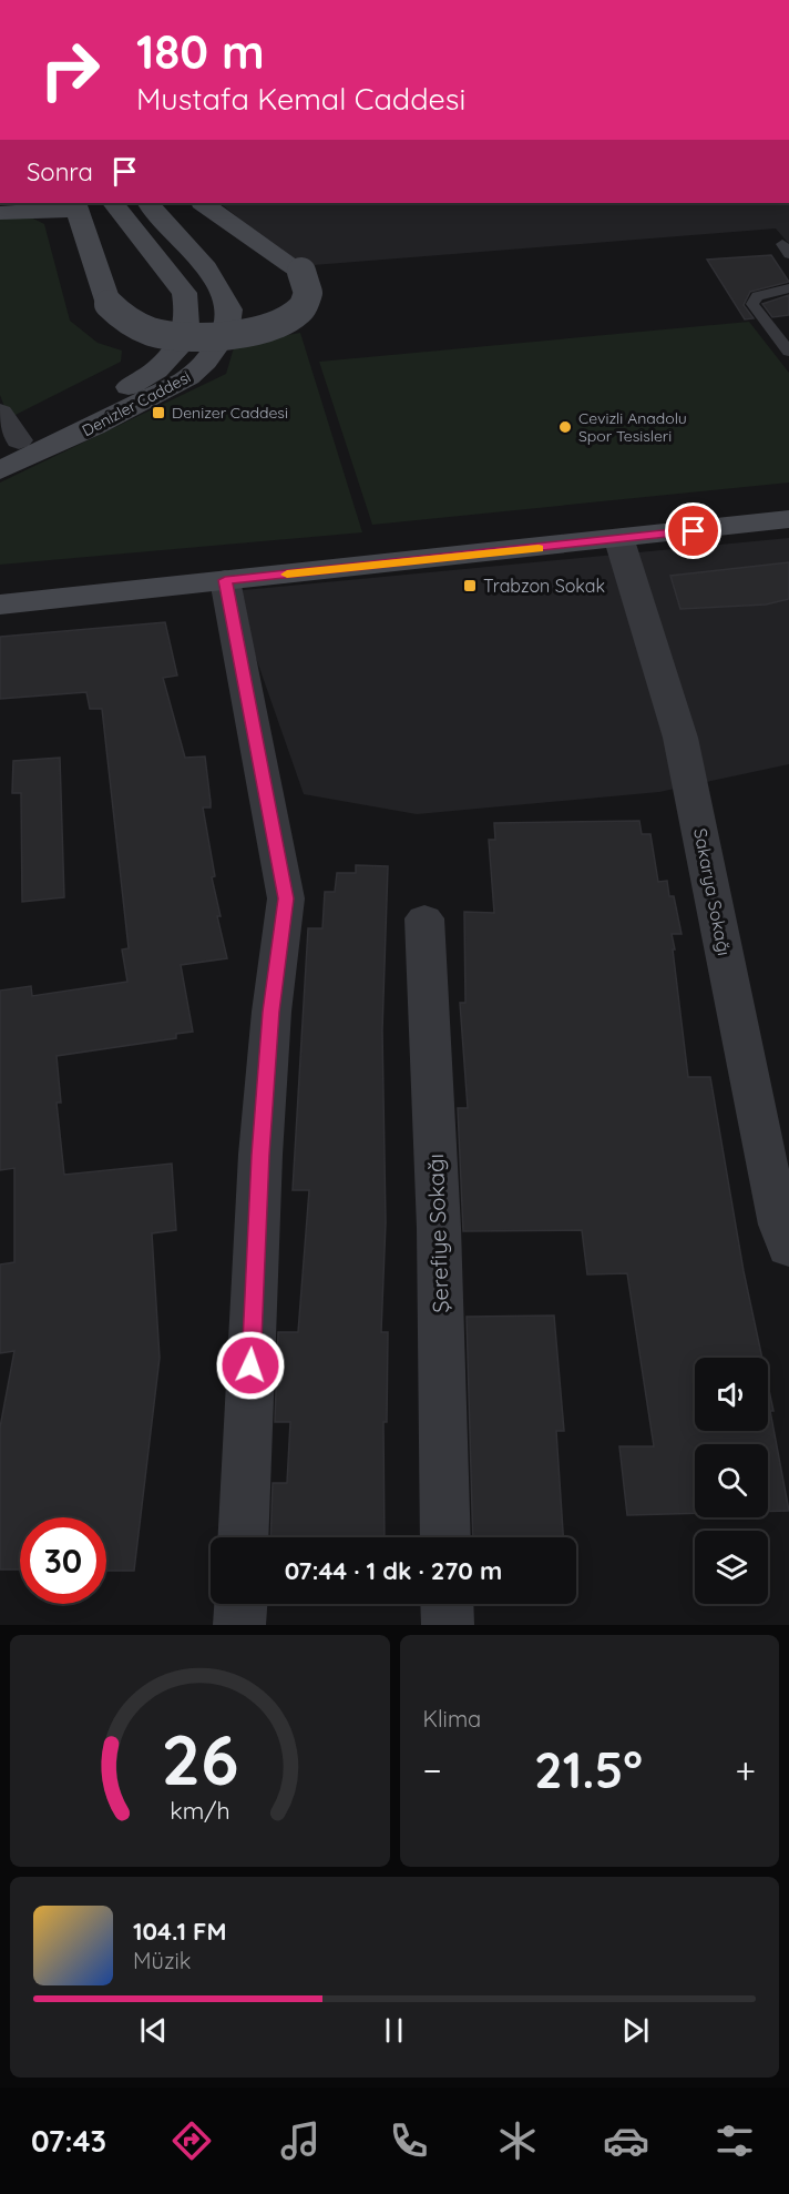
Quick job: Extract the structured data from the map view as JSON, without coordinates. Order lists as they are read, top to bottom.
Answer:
{
  "streets": {
    "main road": ["Denizler Caddesi"],
    "street": ["Sakarya Sokağı", "Şerefiye Sokağı"]
  },
  "places": {
    "transit": ["Denizer Caddesi", "Trabzon Sokak"],
    "other": ["Cevizli Anadolu Spor Tesisleri"]
  },
  "page": {
    "turn": ["180 m", "Mustafa Kemal Caddesi"],
    "then": "Sonra",
    "limit": "30",
    "trip": "07:44 · 1 dk · 270 m",
    "tile": "Klima",
    "heat": ["−", "21.5°", "+"],
    "song": ["104.1 FM", "Müzik"],
    "tabs": "07:43",
    "gauge": ["26", "km/h"]
  }
}
